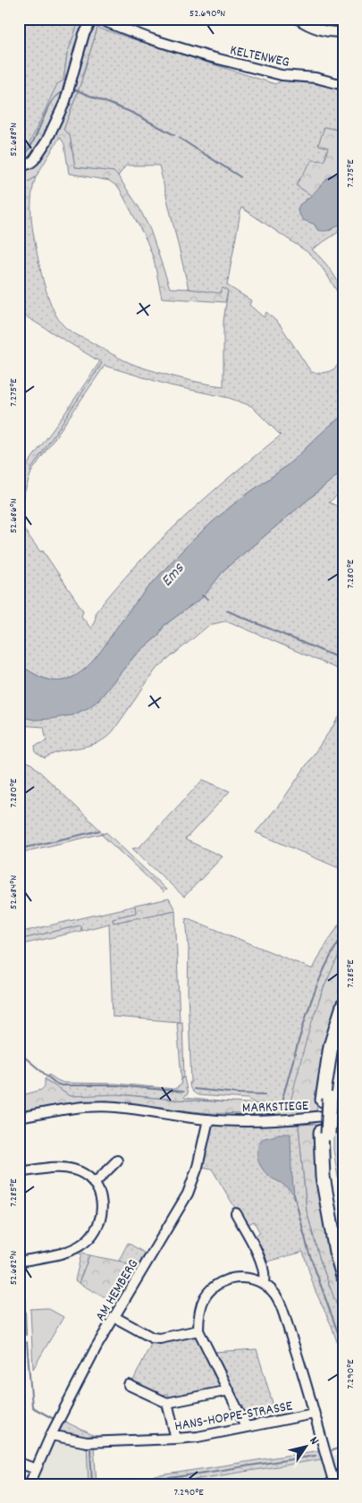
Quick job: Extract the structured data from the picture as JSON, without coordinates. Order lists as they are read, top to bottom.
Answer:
{
  "streets": {
    "street": [
      "KELTENWEG",
      "MARKSTIEGE",
      "AM HEMBERG",
      "HANS-HOPPE-STRASSE"
    ]
  },
  "crossings": [
    ["MARKSTIEGE", "AM HEMBERG"],
    ["AM HEMBERG", "HANS-HOPPE-STRASSE"]
  ],
  "water": ["Ems"],
  "north": "top right",
  "coordinates": [
    "52.690°N",
    "52.688°N",
    "7.275°E",
    "52.686°N",
    "7.280°E",
    "52.684°N",
    "7.285°E",
    "52.682°N",
    "7.290°E"
  ]
}
